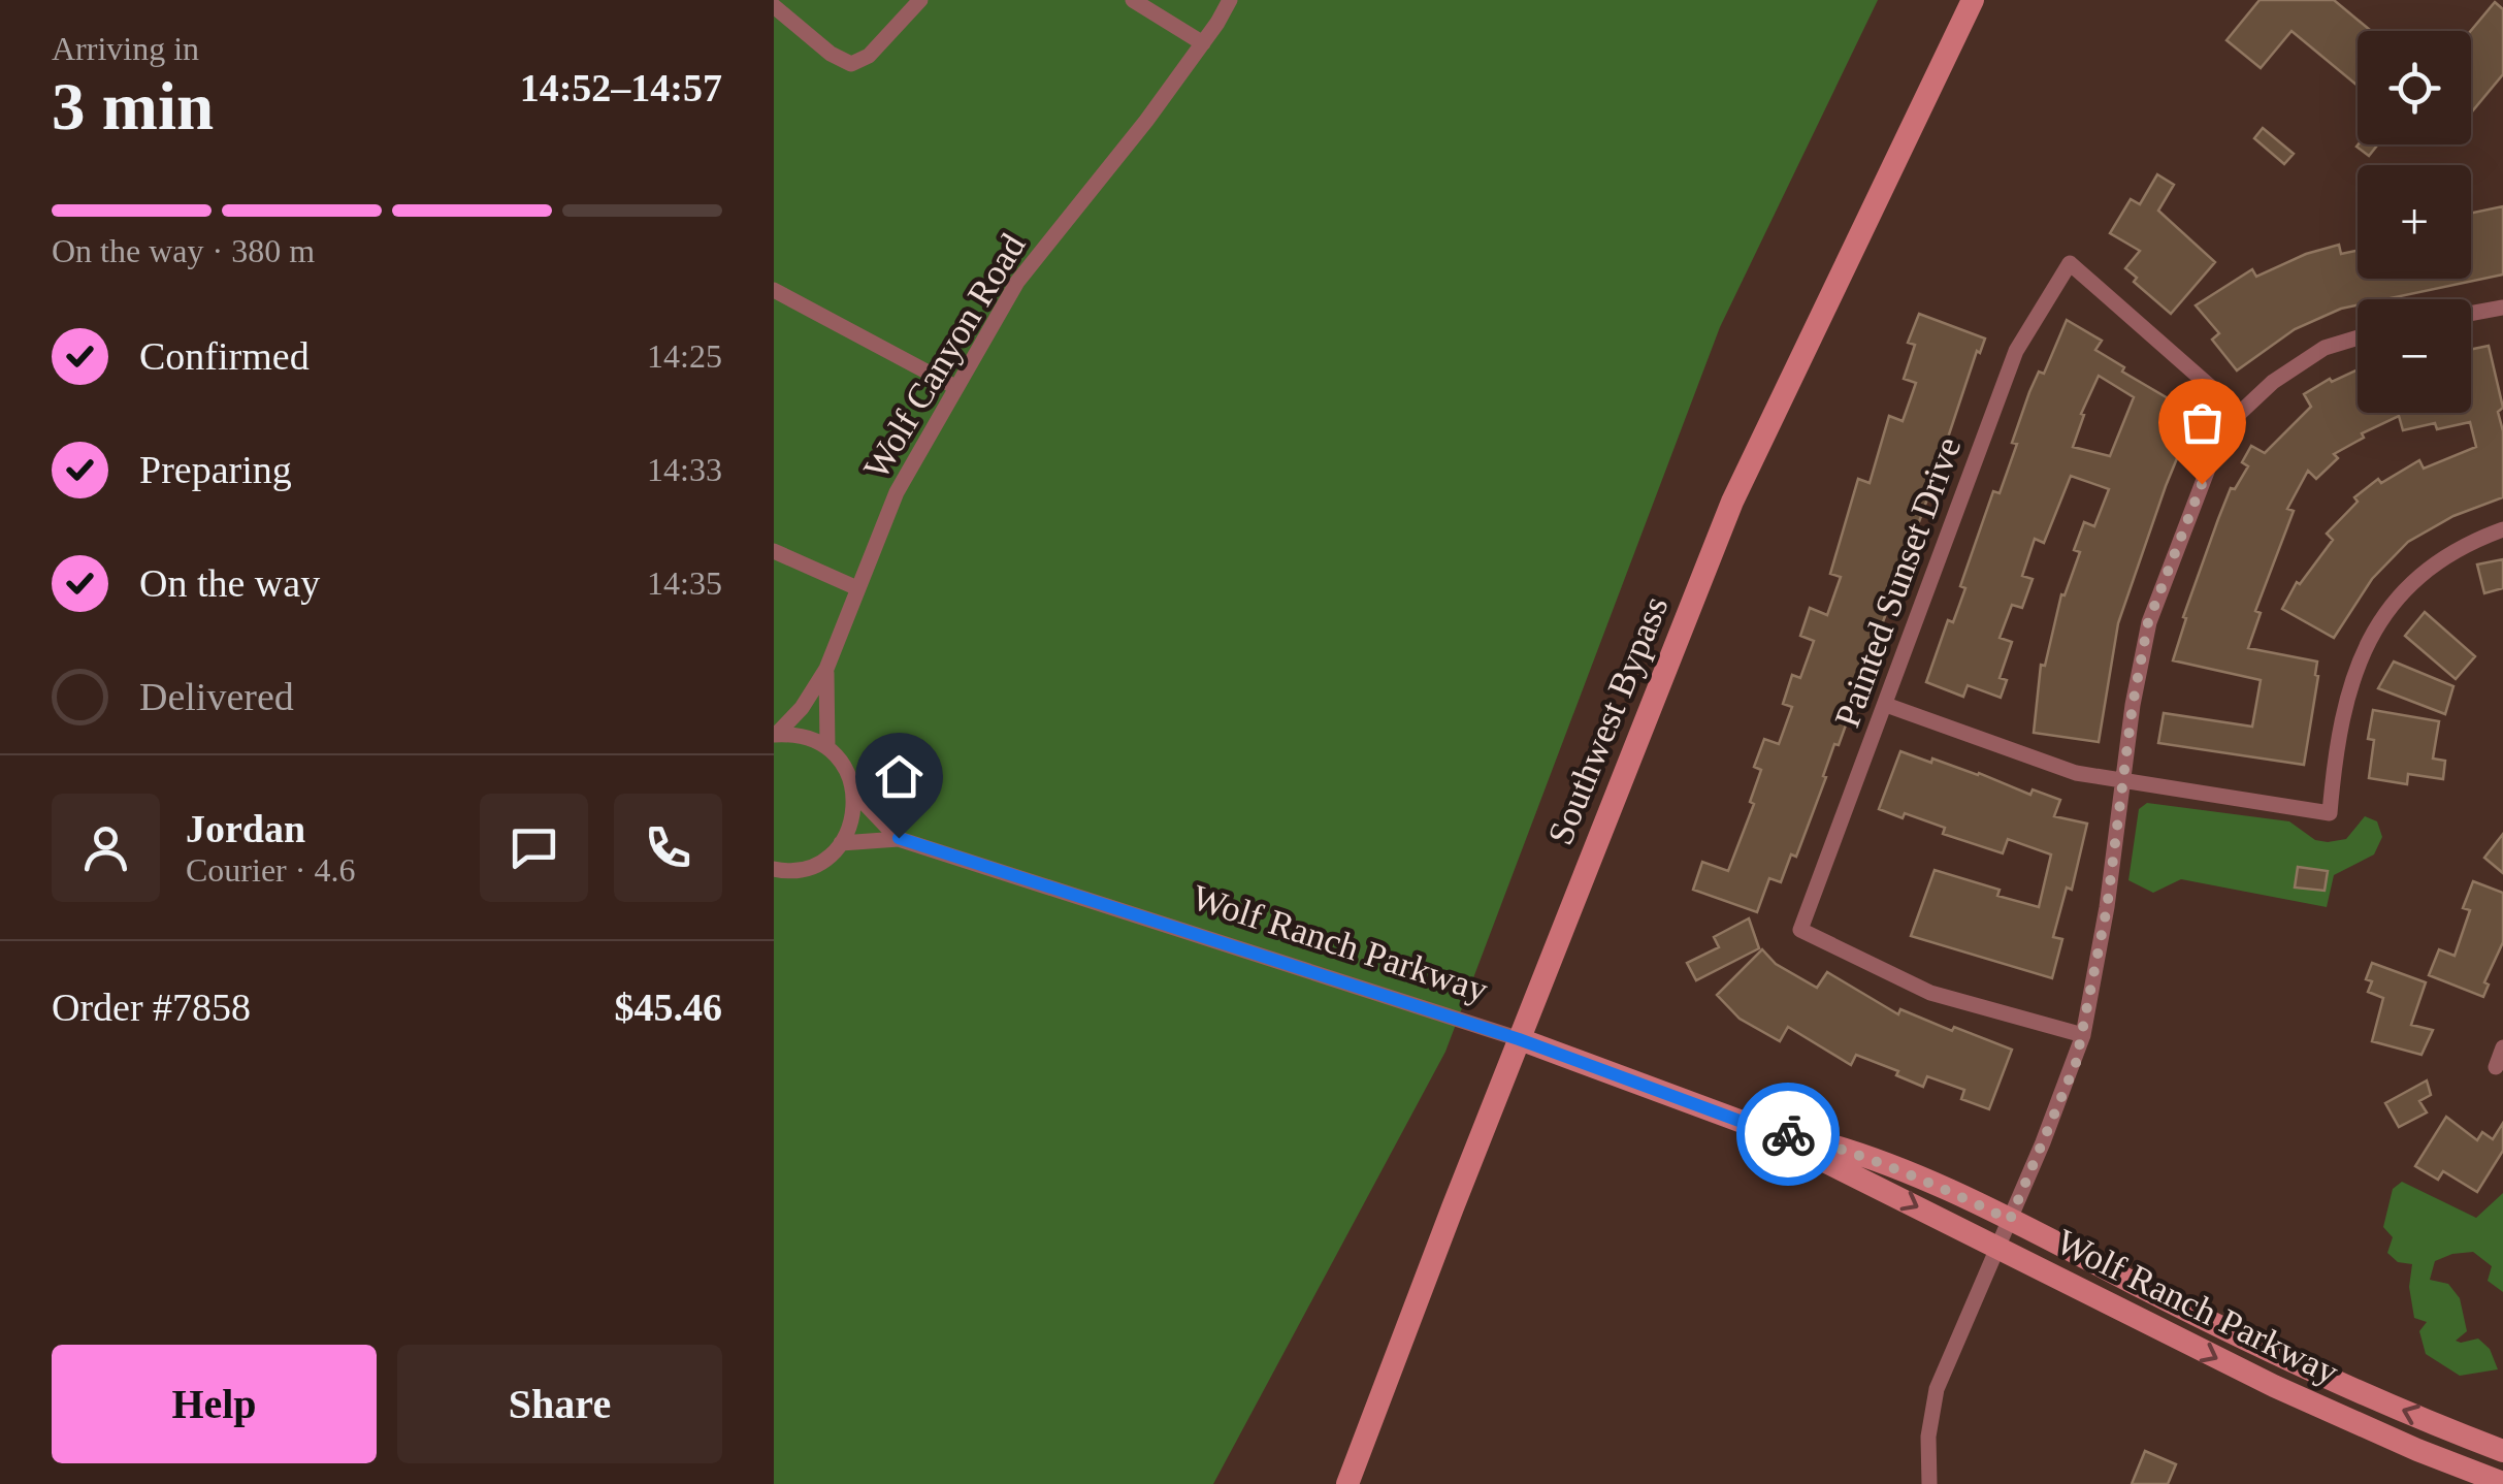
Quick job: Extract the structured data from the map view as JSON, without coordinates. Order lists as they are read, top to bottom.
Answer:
{
  "streets": {
    "street": [
      "Wolf Canyon Road",
      "Painted Sunset Drive",
      "Southwest Bypass",
      "Wolf Ranch Parkway"
    ]
  },
  "crossings": [
    ["Wolf Canyon Road", "Wolf Ranch Parkway"],
    ["Southwest Bypass", "Wolf Ranch Parkway"]
  ],
  "page": {
    "heading": ["3 min", "Arriving in", "14:52–14:57"],
    "panel": [
      "Jordan",
      "Courier · 4.6",
      "Order #7858",
      "$45.46"
    ],
    "map_buttons": ["+", "−"],
    "bar": "On the way · 380 m",
    "list": [
      ["Confirmed", "14:25"],
      ["Preparing", "14:33"],
      ["On the way", "14:35"],
      "Delivered"
    ],
    "buttons": ["Help", "Share"]
  }
}
